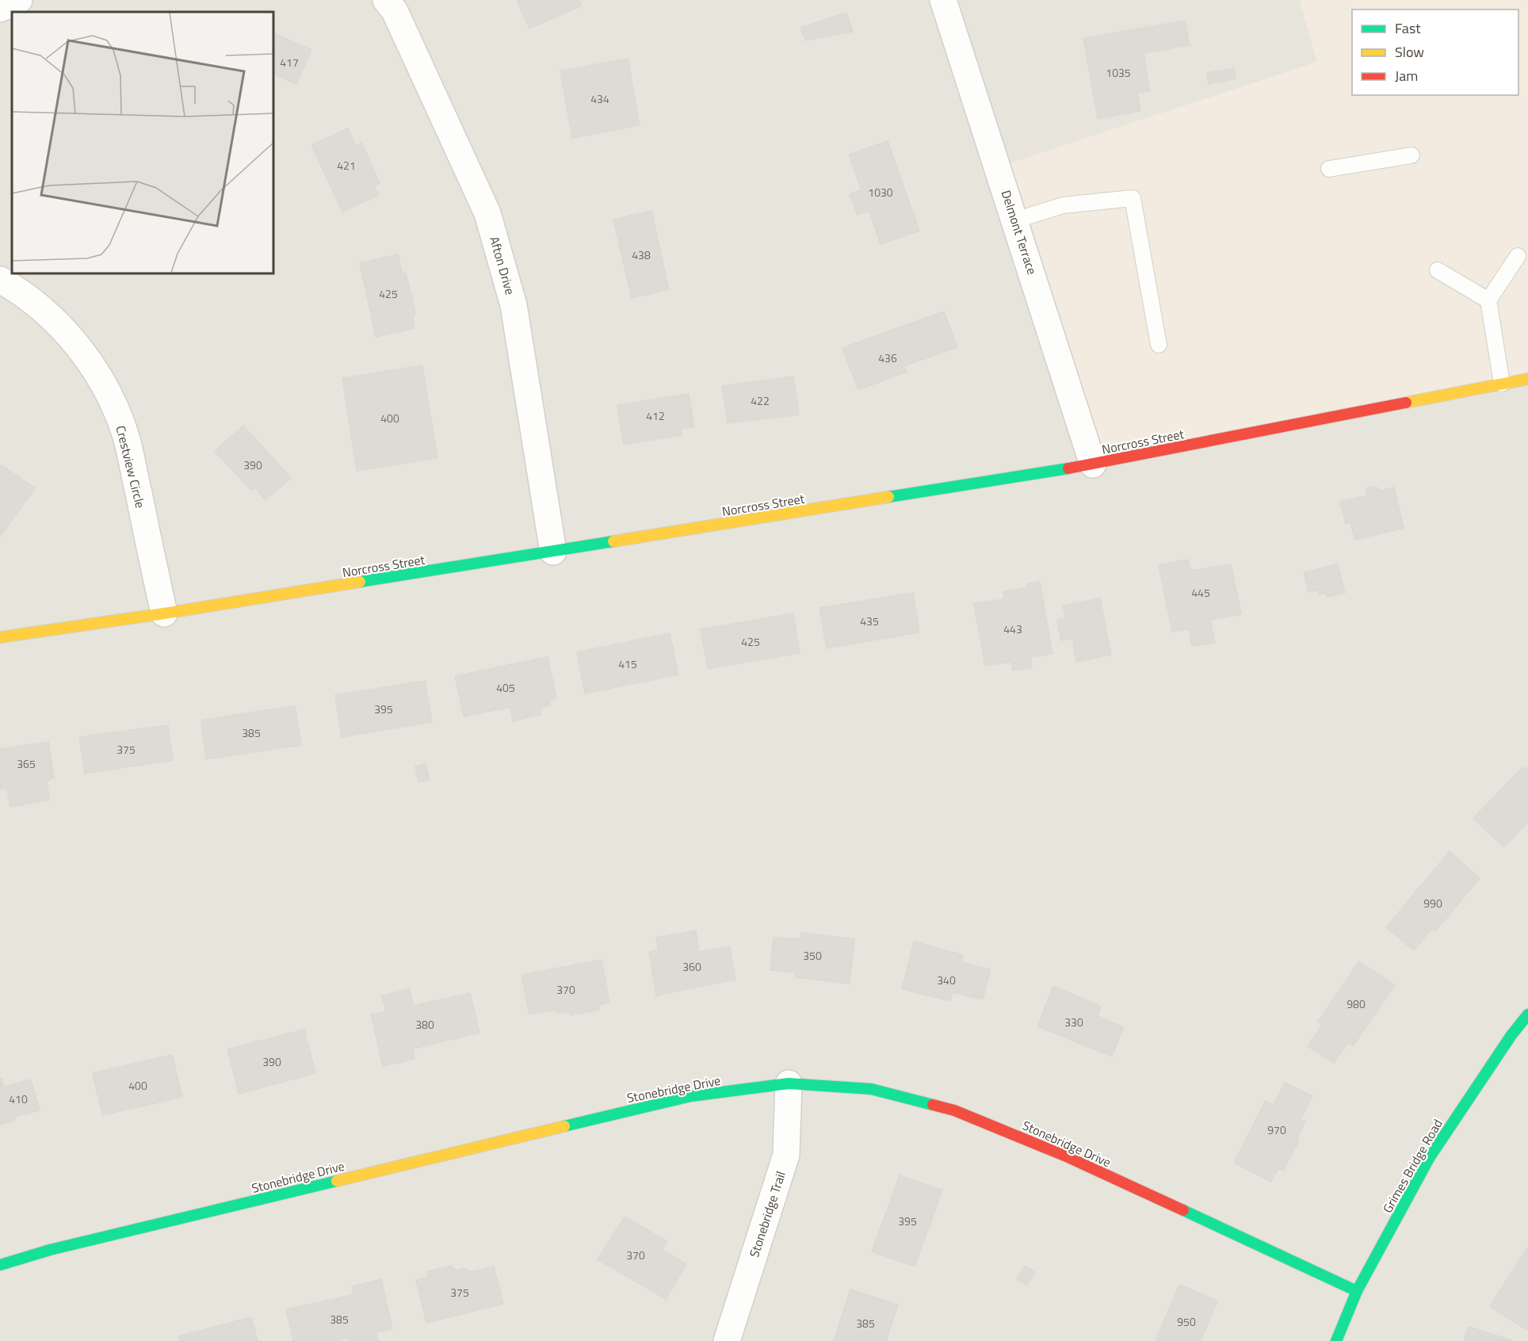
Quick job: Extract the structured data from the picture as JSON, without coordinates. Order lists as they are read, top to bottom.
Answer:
{
  "streets": {
    "street": [
      "Delmont Terrace",
      "Afton Drive",
      "Norcross Street",
      "Crestview Circle",
      "Stonebridge Drive",
      "Grimes Bridge Road",
      "Stonebridge Trail"
    ]
  },
  "crossings": [
    ["Delmont Terrace", "Norcross Street"],
    ["Afton Drive", "Norcross Street"],
    ["Norcross Street", "Crestview Circle"],
    ["Stonebridge Drive", "Grimes Bridge Road"],
    ["Stonebridge Drive", "Stonebridge Trail"]
  ],
  "house_numbers": [
    "417",
    "1035",
    "434",
    "421",
    "1030",
    "438",
    "425",
    "436",
    "422",
    "412",
    "400",
    "390",
    "445",
    "435",
    "443",
    "425",
    "415",
    "405",
    "395",
    "385",
    "375",
    "365",
    "990",
    "350",
    "360",
    "340",
    "370",
    "980",
    "330",
    "380",
    "390",
    "400",
    "410",
    "970",
    "395",
    "370",
    "375",
    "385",
    "950",
    "385"
  ],
  "legend": ["Fast", "Slow", "Jam"]
}
